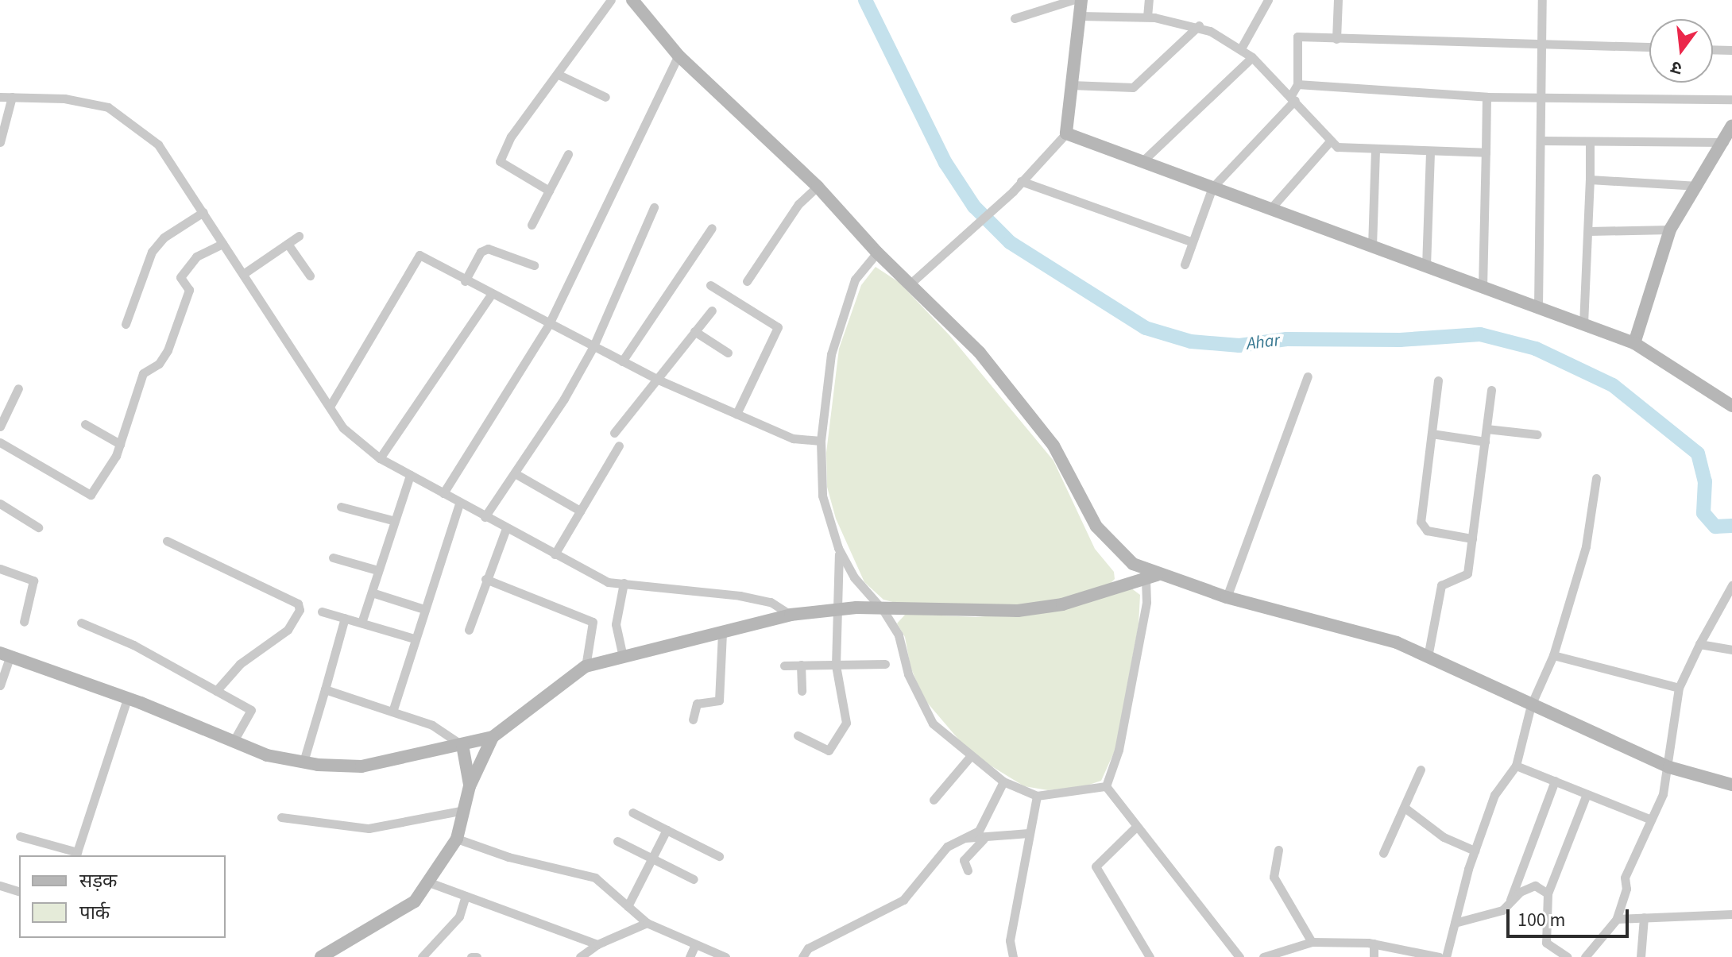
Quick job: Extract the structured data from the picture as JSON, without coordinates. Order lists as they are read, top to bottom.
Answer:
{
  "water": ["Ahar"],
  "legend": ["सड़क", "पार्क"],
  "scale_bar": "100 m",
  "north": "bottom"
}
